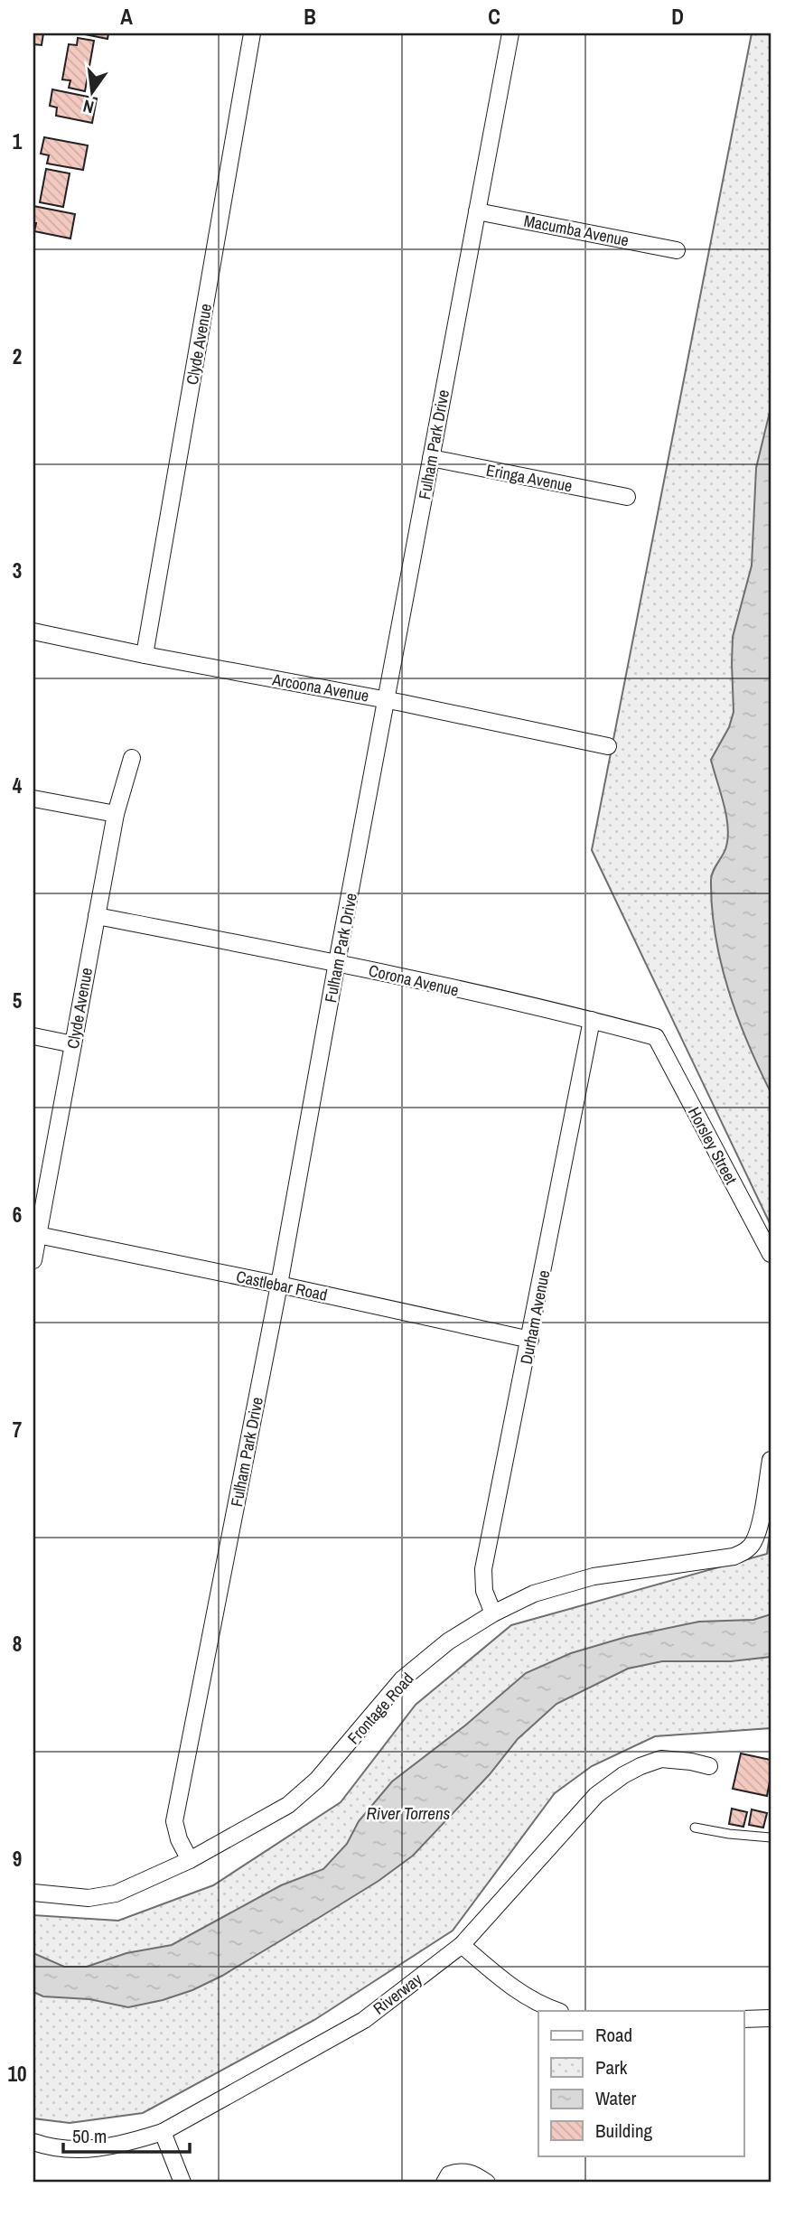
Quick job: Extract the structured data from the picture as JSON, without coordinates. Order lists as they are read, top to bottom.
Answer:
{
  "streets": {
    "street": [
      "Macumba Avenue",
      "Clyde Avenue",
      "Fulham Park Drive",
      "Eringa Avenue",
      "Arcoona Avenue",
      "Corona Avenue",
      "Horsley Street",
      "Castlebar Road",
      "Durham Avenue",
      "Frontage Road",
      "Riverway"
    ]
  },
  "crossings": [
    ["Macumba Avenue", "Fulham Park Drive"],
    ["Clyde Avenue", "Arcoona Avenue"],
    ["Clyde Avenue", "Corona Avenue"],
    ["Clyde Avenue", "Castlebar Road"],
    ["Fulham Park Drive", "Eringa Avenue"],
    ["Fulham Park Drive", "Arcoona Avenue"],
    ["Fulham Park Drive", "Corona Avenue"],
    ["Fulham Park Drive", "Castlebar Road"],
    ["Fulham Park Drive", "Frontage Road"],
    ["Corona Avenue", "Horsley Street"],
    ["Corona Avenue", "Durham Avenue"],
    ["Castlebar Road", "Durham Avenue"],
    ["Durham Avenue", "Frontage Road"]
  ],
  "water": ["River Torrens"],
  "legend": [
    "Road",
    "Park",
    "Water",
    "Building"
  ],
  "scale_bar": "50 m",
  "north": "bottom",
  "grid": {
    "columns": [
      "A",
      "B",
      "C",
      "D"
    ],
    "rows": [
      "1",
      "2",
      "3",
      "4",
      "5",
      "6",
      "7",
      "8",
      "9",
      "10"
    ]
  }
}
